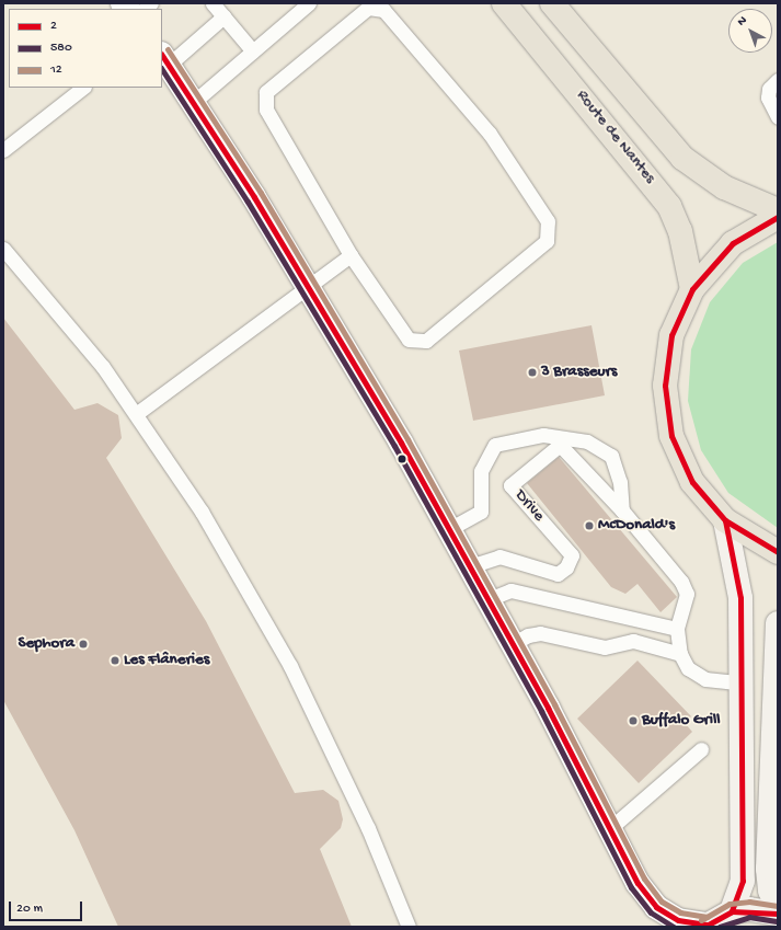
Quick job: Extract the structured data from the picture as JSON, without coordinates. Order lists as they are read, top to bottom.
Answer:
{
  "streets": {
    "main road": ["Route de Nantes"],
    "lane": ["Drive"]
  },
  "places": [
    "3 Brasseurs",
    "McDonald's",
    "Sephora",
    "Les Flâneries",
    "Buffalo Grill"
  ],
  "lines": ["transit line 12", "transit line 2", "transit line 580"],
  "legend": ["2", "580", "12"],
  "scale_bar": "20 m",
  "north": "top left"
}
